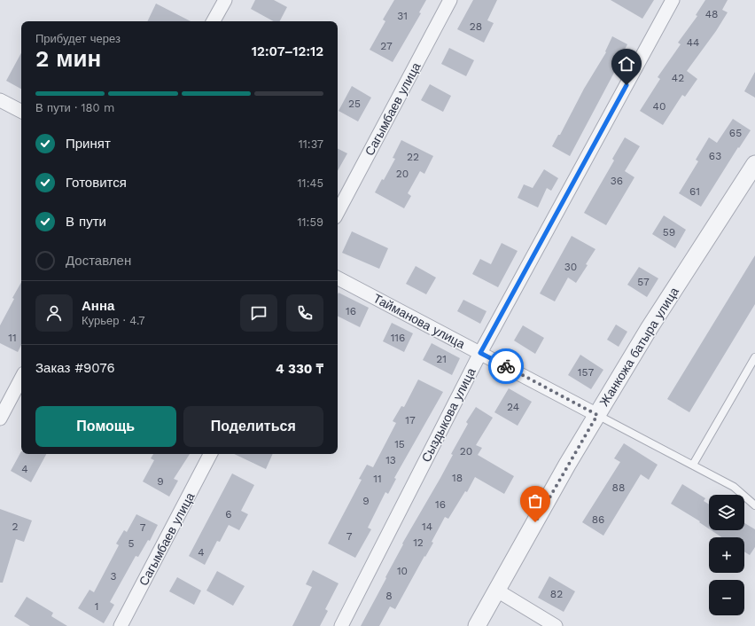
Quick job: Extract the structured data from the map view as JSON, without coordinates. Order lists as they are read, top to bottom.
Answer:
{
  "streets": {
    "street": [
      "Сагымбаев улица",
      "Тайманова улица",
      "Жанкожа батыра улица",
      "Сыздыкова улица"
    ]
  },
  "crossings": [
    ["Тайманова улица", "Жанкожа батыра улица"],
    ["Тайманова улица", "Сыздыкова улица"]
  ],
  "house_numbers": [
    "48",
    "31",
    "28",
    "44",
    "27",
    "42",
    "25",
    "40",
    "65",
    "63",
    "22",
    "20",
    "36",
    "61",
    "59",
    "30",
    "57",
    "16",
    "11",
    "116",
    "21",
    "157",
    "24",
    "17",
    "15",
    "20",
    "13",
    "4",
    "18",
    "11",
    "9",
    "88",
    "9",
    "16",
    "6",
    "86",
    "2",
    "14",
    "7",
    "7",
    "12",
    "5",
    "4",
    "10",
    "3",
    "82",
    "8",
    "1"
  ],
  "page": {
    "heading": ["2 мин", "Прибудет через", "12:07–12:12"],
    "panel": [
      "Анна",
      "Курьер · 4.7",
      "Заказ #9076",
      "4 330 ₸"
    ],
    "bar": "В пути · 180 m",
    "list": [
      ["Принят", "11:37"],
      ["Готовится", "11:45"],
      ["В пути", "11:59"],
      "Доставлен"
    ],
    "buttons": ["Помощь", "Поделиться"],
    "map_buttons": ["+", "−"]
  }
}
